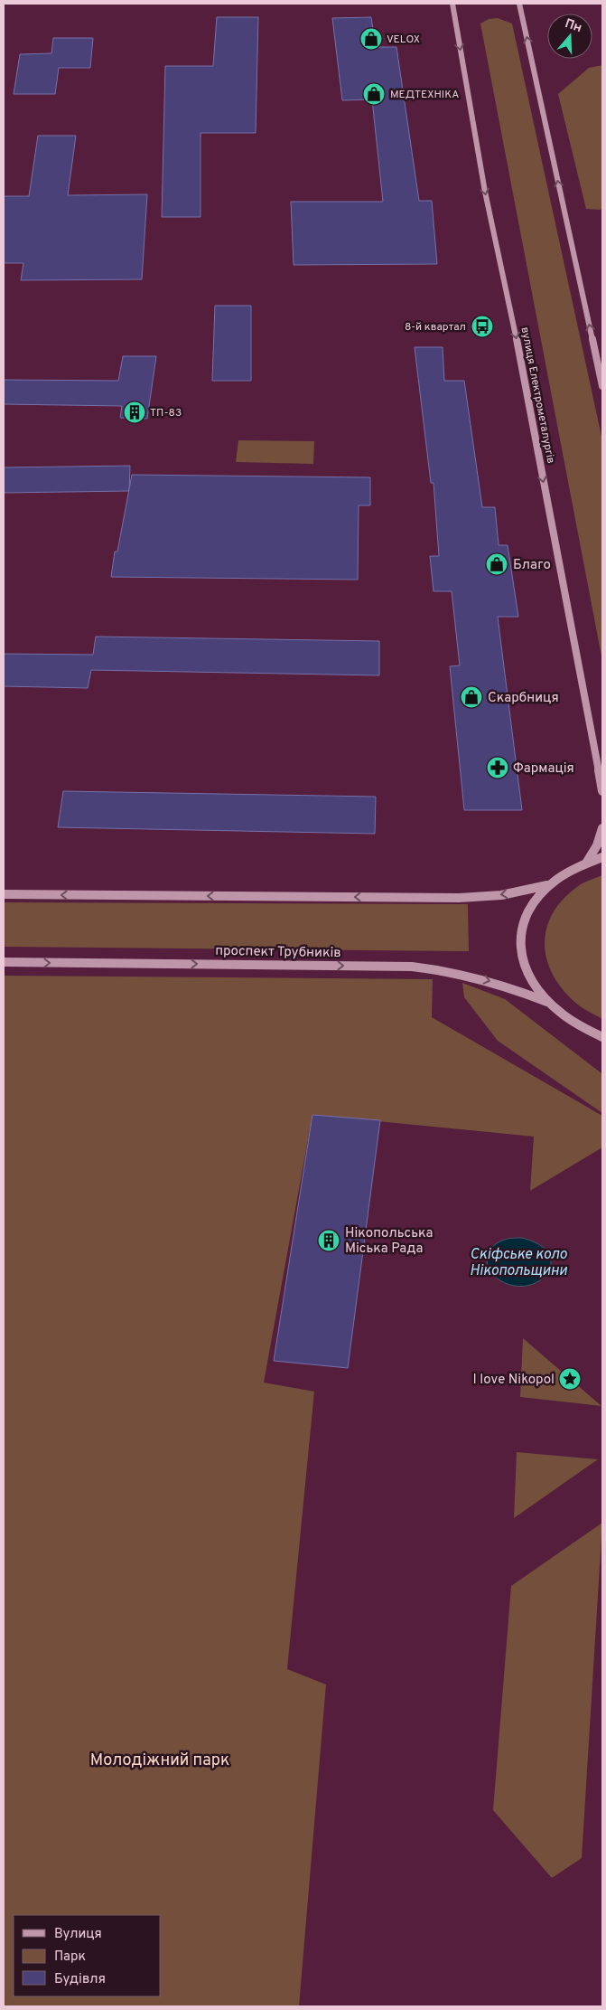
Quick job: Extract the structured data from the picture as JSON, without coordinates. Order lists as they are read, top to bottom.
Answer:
{
  "streets": {
    "main road": ["вулиця Електрометалургів", "проспект Трубників"]
  },
  "water": ["Скіфське коло Нікопольщини"],
  "parks": ["Молодіжний парк"],
  "places": {
    "shop": [
      "VELOX",
      "МЕДТЕХНІКА",
      "Благо",
      "Скарбниця"
    ],
    "bus stop": ["8-й квартал"],
    "building": ["ТП-83", "Нiкопольська Міська Рада"],
    "pharmacy": ["Фармація"],
    "place": ["I love Nikopol"]
  },
  "legend": ["Вулиця", "Парк", "Будівля"],
  "north": "top"
}
